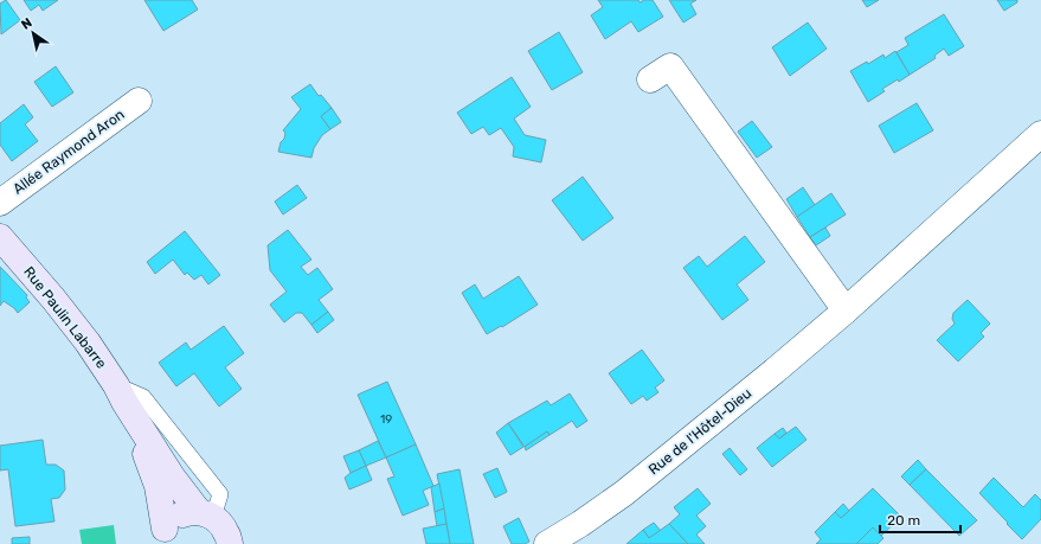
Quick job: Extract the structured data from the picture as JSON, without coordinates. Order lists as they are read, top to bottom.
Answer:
{
  "streets": {
    "street": ["Allée Raymond Aron", "Rue Paulin Labarre", "Rue de l'Hôtel-Dieu"]
  },
  "house_numbers": ["19"],
  "scale_bar": "20 m",
  "north": "top left"
}
